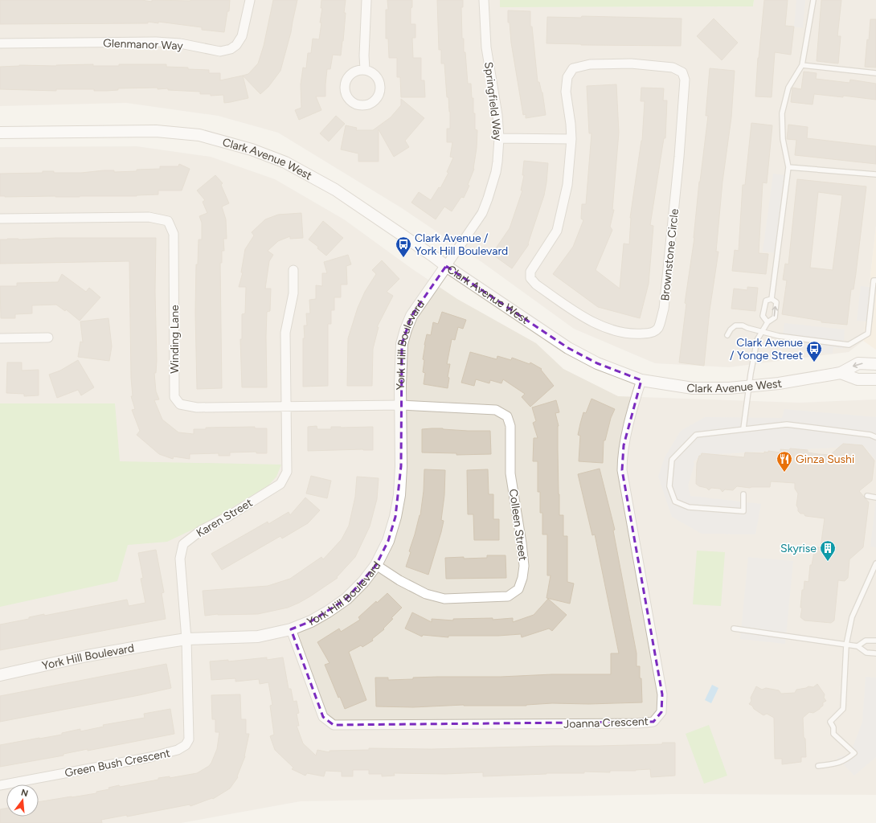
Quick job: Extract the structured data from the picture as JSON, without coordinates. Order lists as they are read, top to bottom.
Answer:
{
  "streets": {
    "street": [
      "Glenmanor Way",
      "Springfield Way",
      "Clark Avenue West",
      "Brownstone Circle",
      "Winding Lane",
      "York Hill Boulevard",
      "Karen Street",
      "Colleen Street",
      "Joanna Crescent",
      "Green Bush Crescent"
    ]
  },
  "crossings": [
    ["Springfield Way", "Clark Avenue West"],
    ["Springfield Way", "York Hill Boulevard"],
    ["Clark Avenue West", "York Hill Boulevard"],
    ["Clark Avenue West", "Joanna Crescent"],
    ["Winding Lane", "York Hill Boulevard"],
    ["Winding Lane", "Karen Street"],
    ["Winding Lane", "Colleen Street"],
    ["York Hill Boulevard", "Karen Street"],
    ["York Hill Boulevard", "Colleen Street"],
    ["York Hill Boulevard", "Joanna Crescent"],
    ["York Hill Boulevard", "Green Bush Crescent"],
    ["Karen Street", "Green Bush Crescent"]
  ],
  "places": {
    "bus stop": ["Clark Avenue / York Hill Boulevard", "Clark Avenue / Yonge Street"],
    "restaurant": ["Ginza Sushi"],
    "building": ["Skyrise"]
  },
  "north": "top"
}
